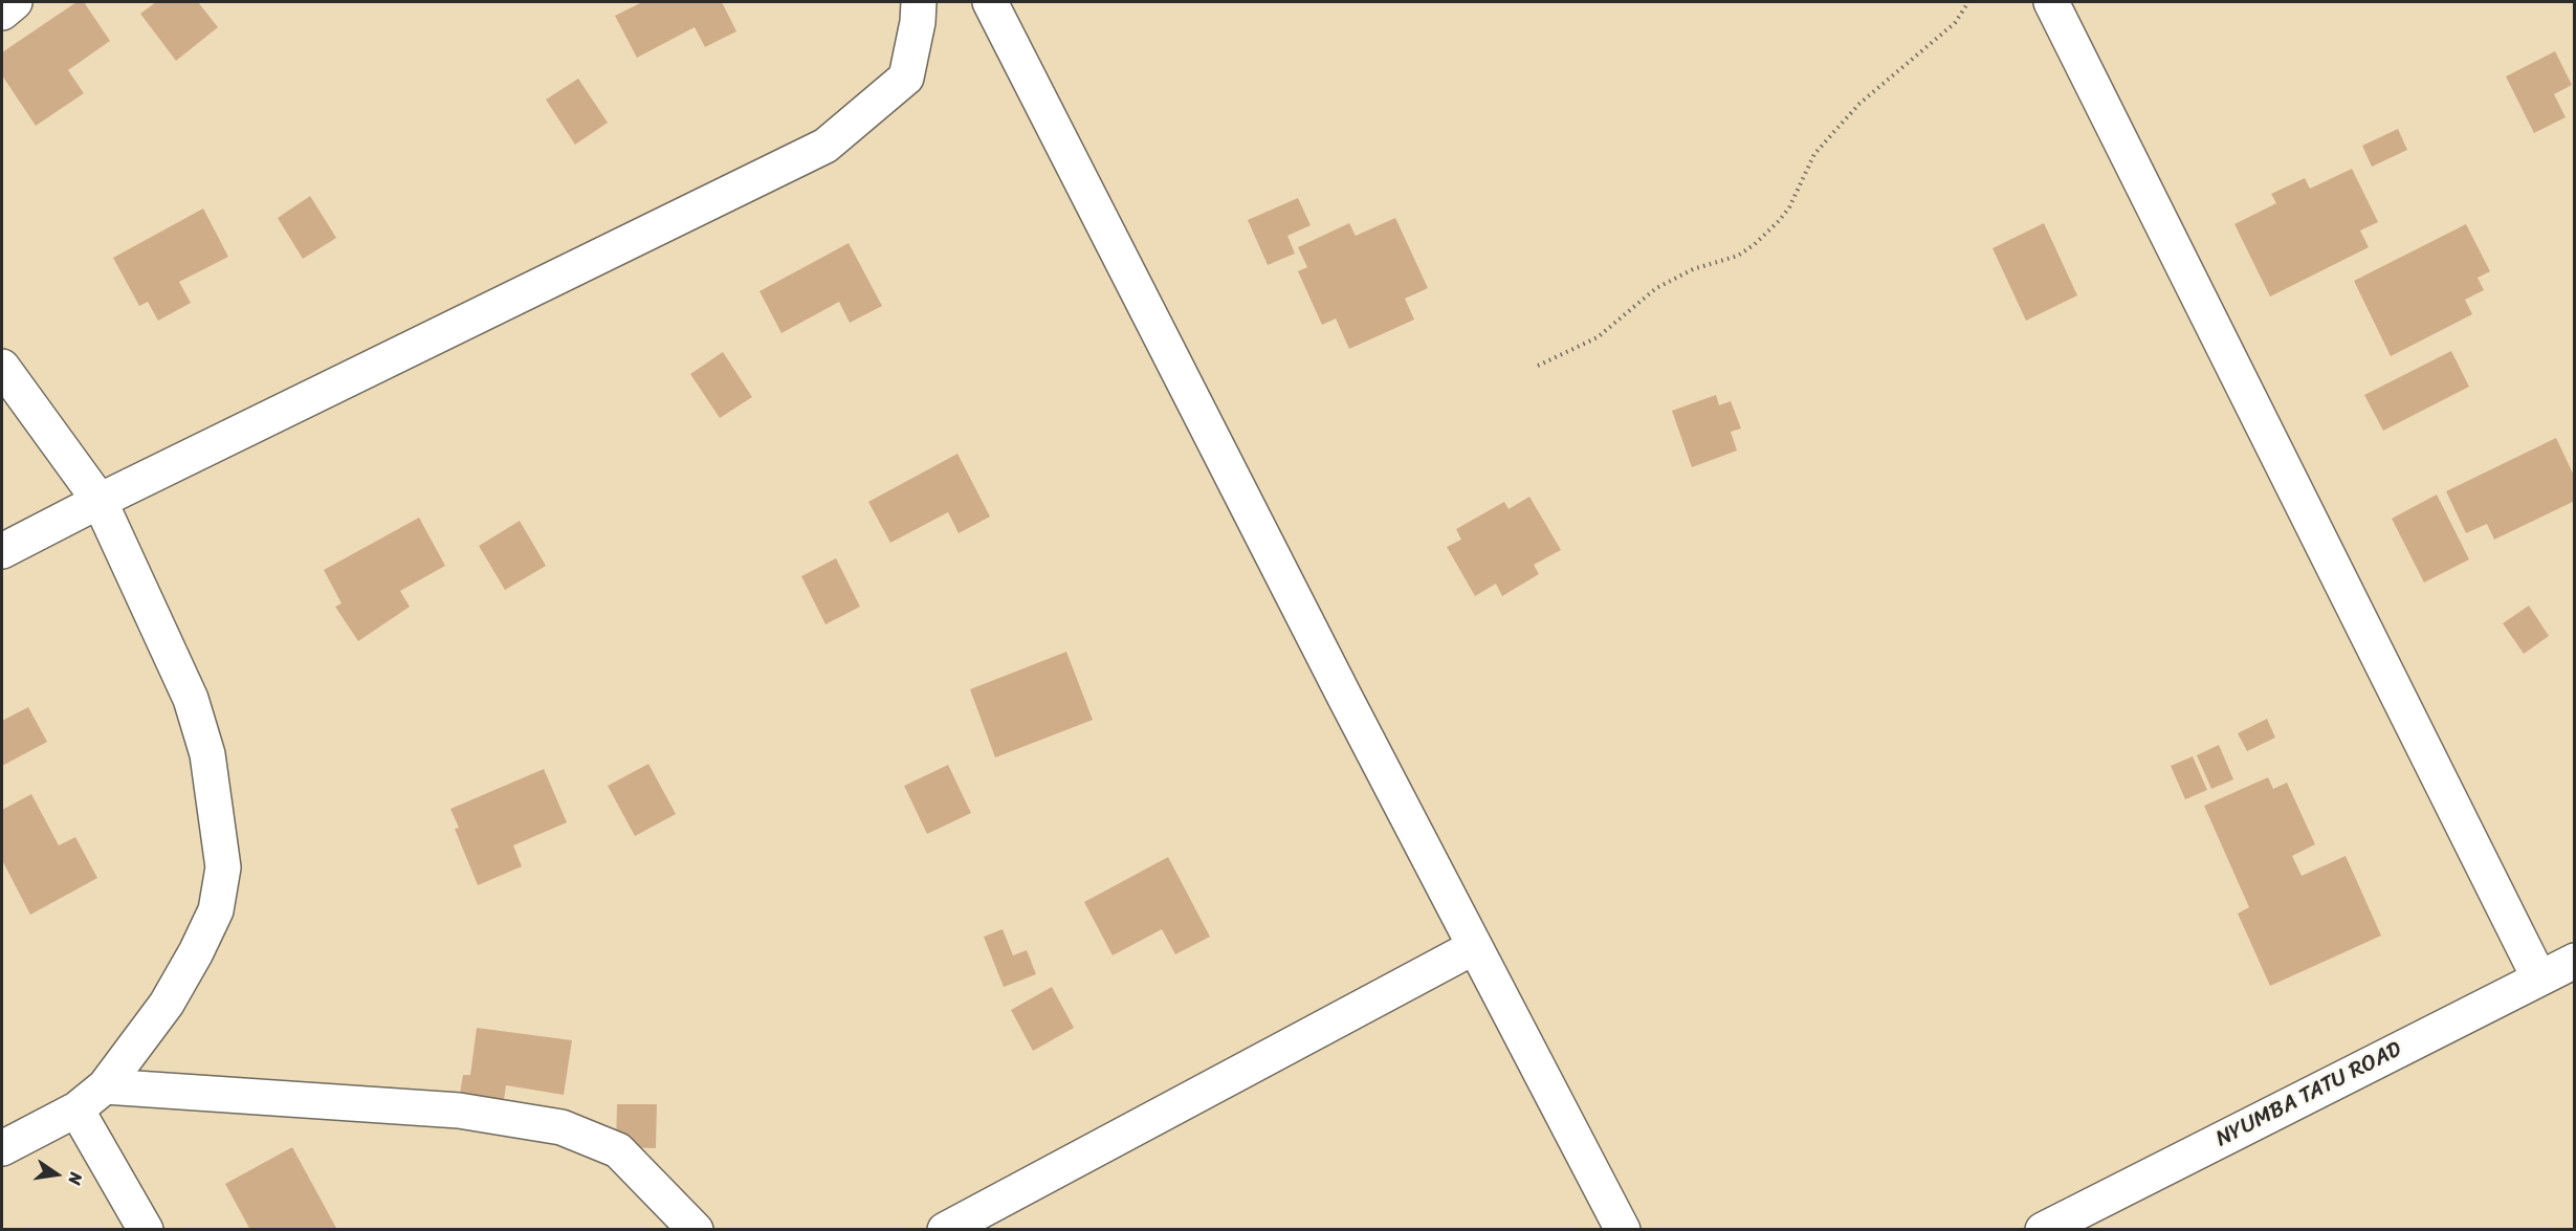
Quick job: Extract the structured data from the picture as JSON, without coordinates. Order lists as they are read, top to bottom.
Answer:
{
  "streets": {
    "street": ["NYUMBA TATU ROAD"]
  },
  "north": "right"
}
